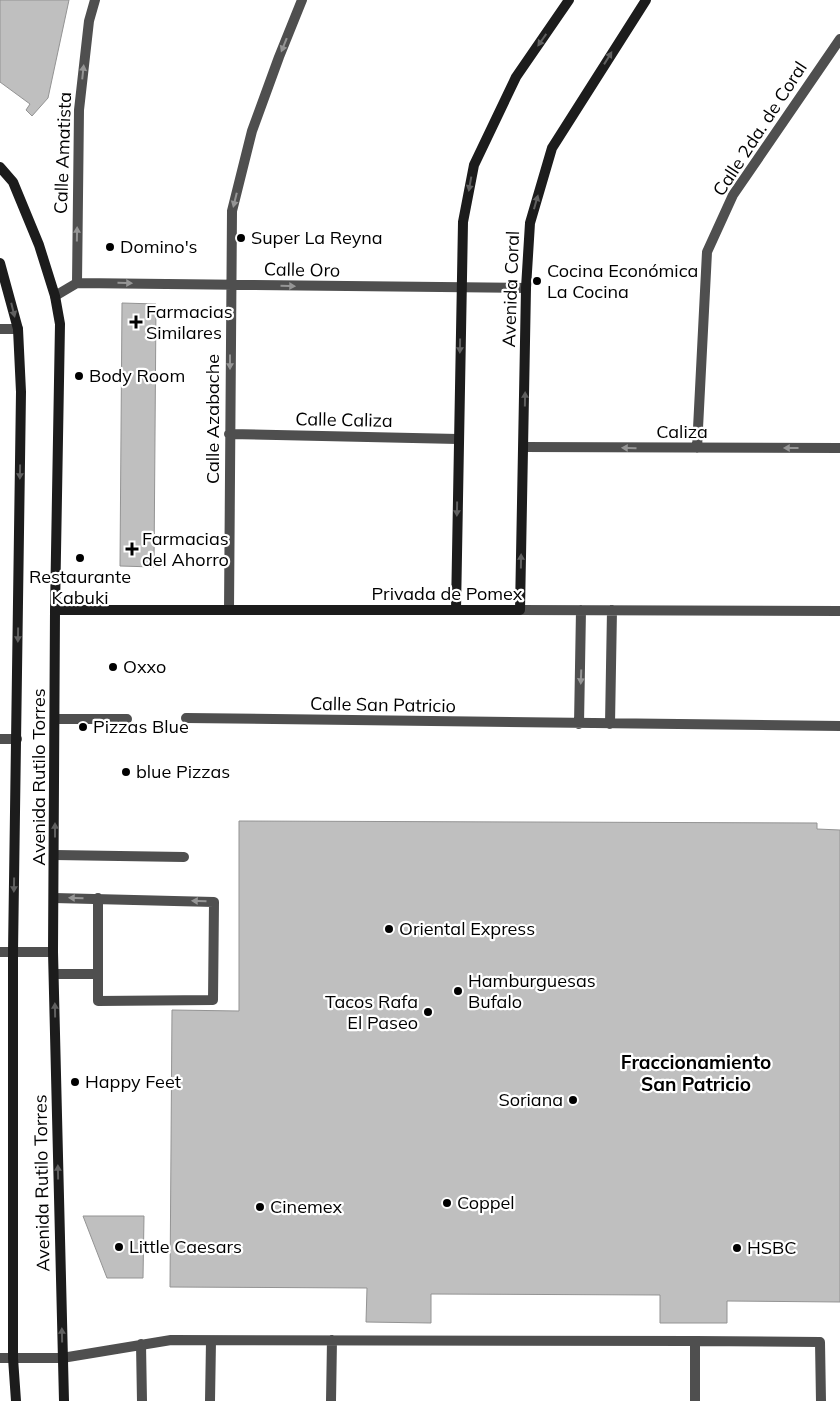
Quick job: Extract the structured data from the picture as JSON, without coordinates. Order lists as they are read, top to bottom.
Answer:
{
  "streets": {
    "main road": ["Avenida Coral", "Privada de Pomex", "Avenida Rutilo Torres"],
    "street": [
      "Calle 2da. de Coral",
      "Calle Amatista",
      "Calle Oro",
      "Calle Azabache",
      "Calle Caliza",
      "Caliza",
      "Calle San Patricio"
    ]
  },
  "crossings": [
    ["Calle 2da. de Coral", "Caliza"],
    ["Calle Amatista", "Calle Oro"],
    ["Calle Oro", "Avenida Coral"],
    ["Calle Oro", "Calle Azabache"],
    ["Avenida Coral", "Caliza"],
    ["Avenida Coral", "Privada de Pomex"],
    ["Calle Azabache", "Calle Caliza"],
    ["Calle Azabache", "Privada de Pomex"],
    ["Privada de Pomex", "Avenida Rutilo Torres"]
  ],
  "one_way": [
    "Calle Amatista",
    "Calle Oro",
    "Calle Azabache",
    "Caliza"
  ],
  "districts": ["Fraccionamiento San Patricio"],
  "places": {
    "other": [
      "Super La Reyna",
      "Domino's",
      "Cocina Económica La Cocina",
      "Body Room",
      "Restaurante Kabuki",
      "Oxxo",
      "Pizzas Blue",
      "blue Pizzas",
      "Oriental Express",
      "Hamburguesas Bufalo",
      "Tacos Rafa El Paseo",
      "Happy Feet",
      "Soriana",
      "Coppel",
      "Cinemex",
      "Little Caesars",
      "HSBC"
    ],
    "health": ["Farmacias Similares", "Farmacias del Ahorro"]
  }
}
